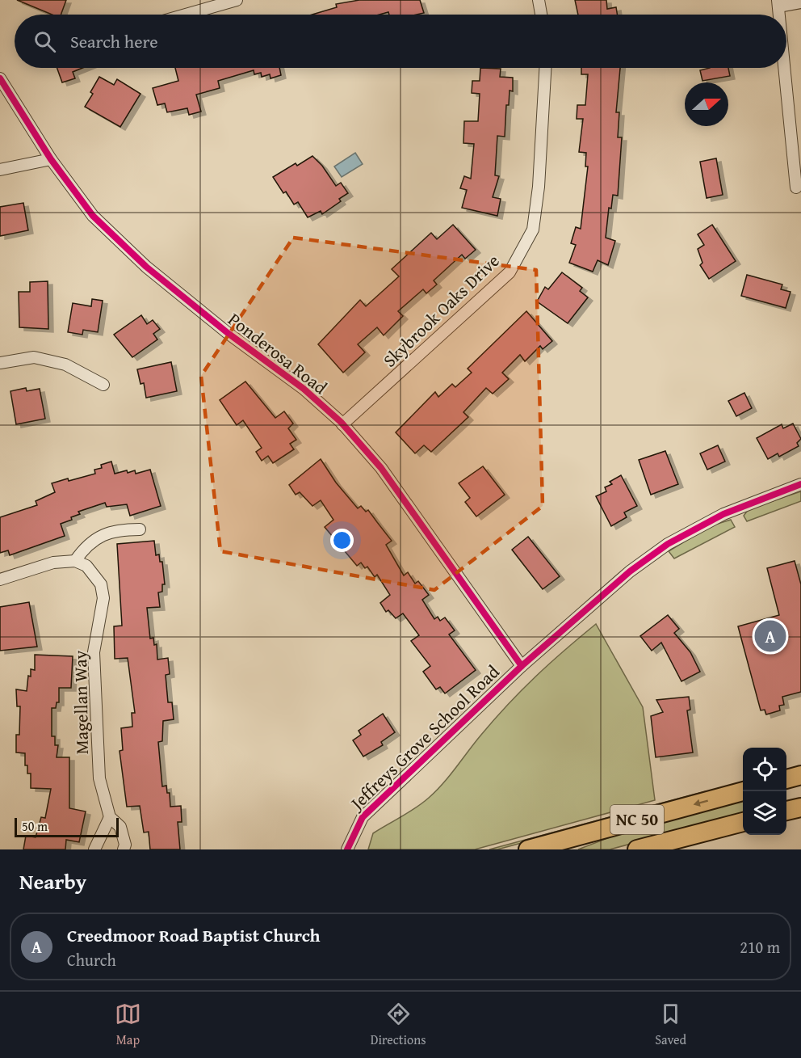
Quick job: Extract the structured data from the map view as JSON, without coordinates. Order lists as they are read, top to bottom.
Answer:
{
  "streets": {
    "main road": ["NC 50"],
    "street": [
      "Skybrook Oaks Drive",
      "Ponderosa Road",
      "Magellan Way",
      "Jeffreys Grove School Road"
    ]
  },
  "crossings": [
    ["Skybrook Oaks Drive", "Ponderosa Road"],
    ["Ponderosa Road", "Jeffreys Grove School Road"]
  ],
  "scale_bar": "50 m",
  "north": "right",
  "page": {
    "search": "Search here",
    "pins": "A",
    "scale": "50 m",
    "heading": "Nearby",
    "list": [
      {
        "mark": "A",
        "name": "Creedmoor Road Baptist Church",
        "note": "Church",
        "value": "210 m"
      }
    ],
    "nav": ["Map", "Directions", "Saved"]
  }
}
